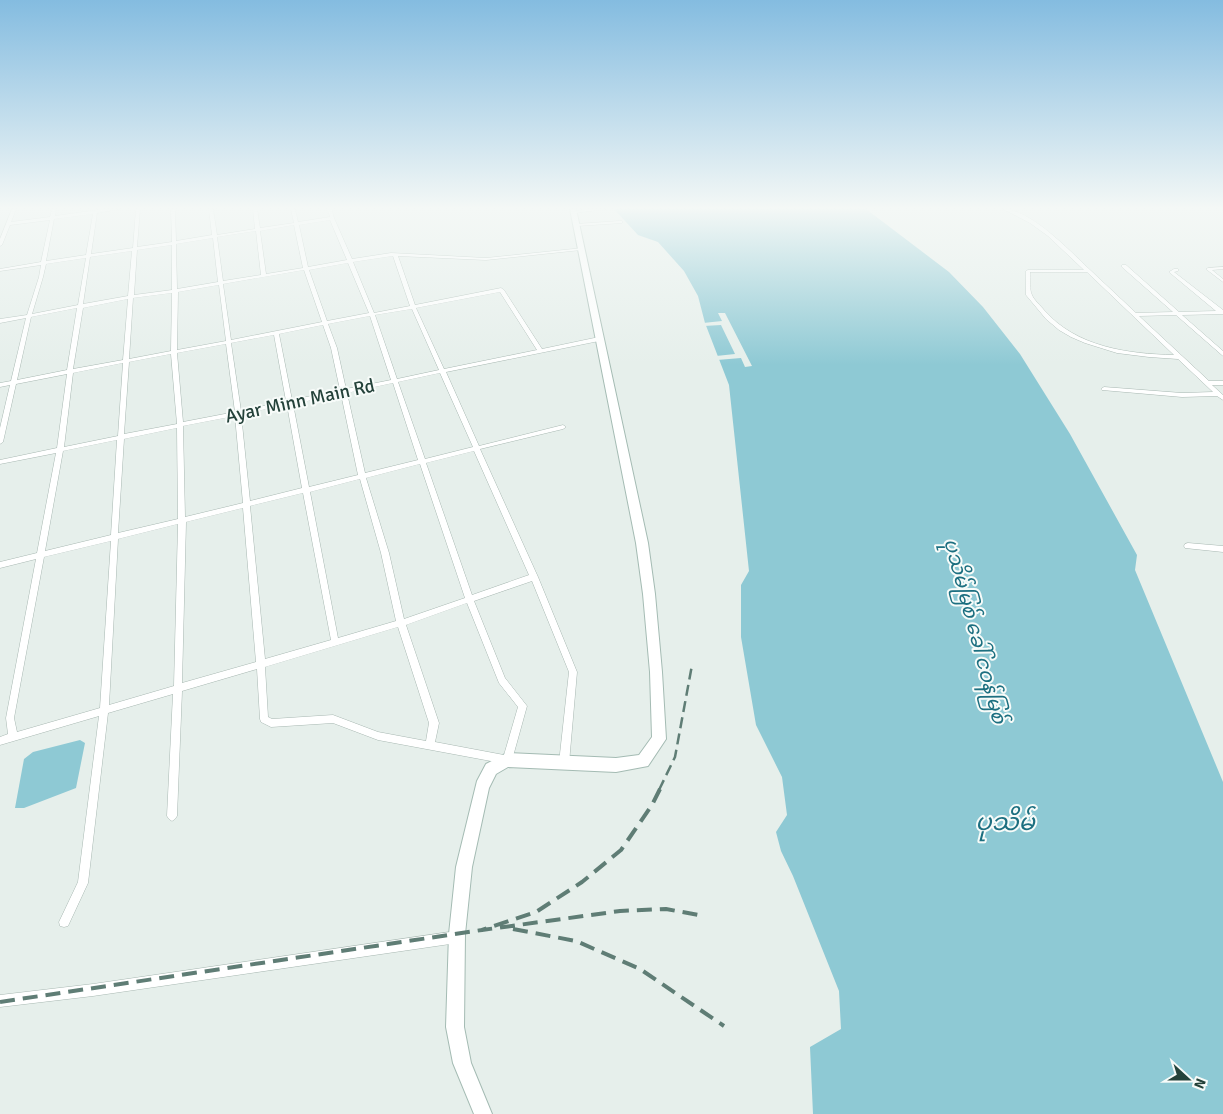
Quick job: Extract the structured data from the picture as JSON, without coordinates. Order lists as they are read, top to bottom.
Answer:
{
  "streets": {
    "street": ["Ayar Minn Main Rd"]
  },
  "water": ["ပုသိမ်မြစ် ခေါ် ငဝန်မြစ်", "ပုသိမ်"],
  "north": "right"
}
